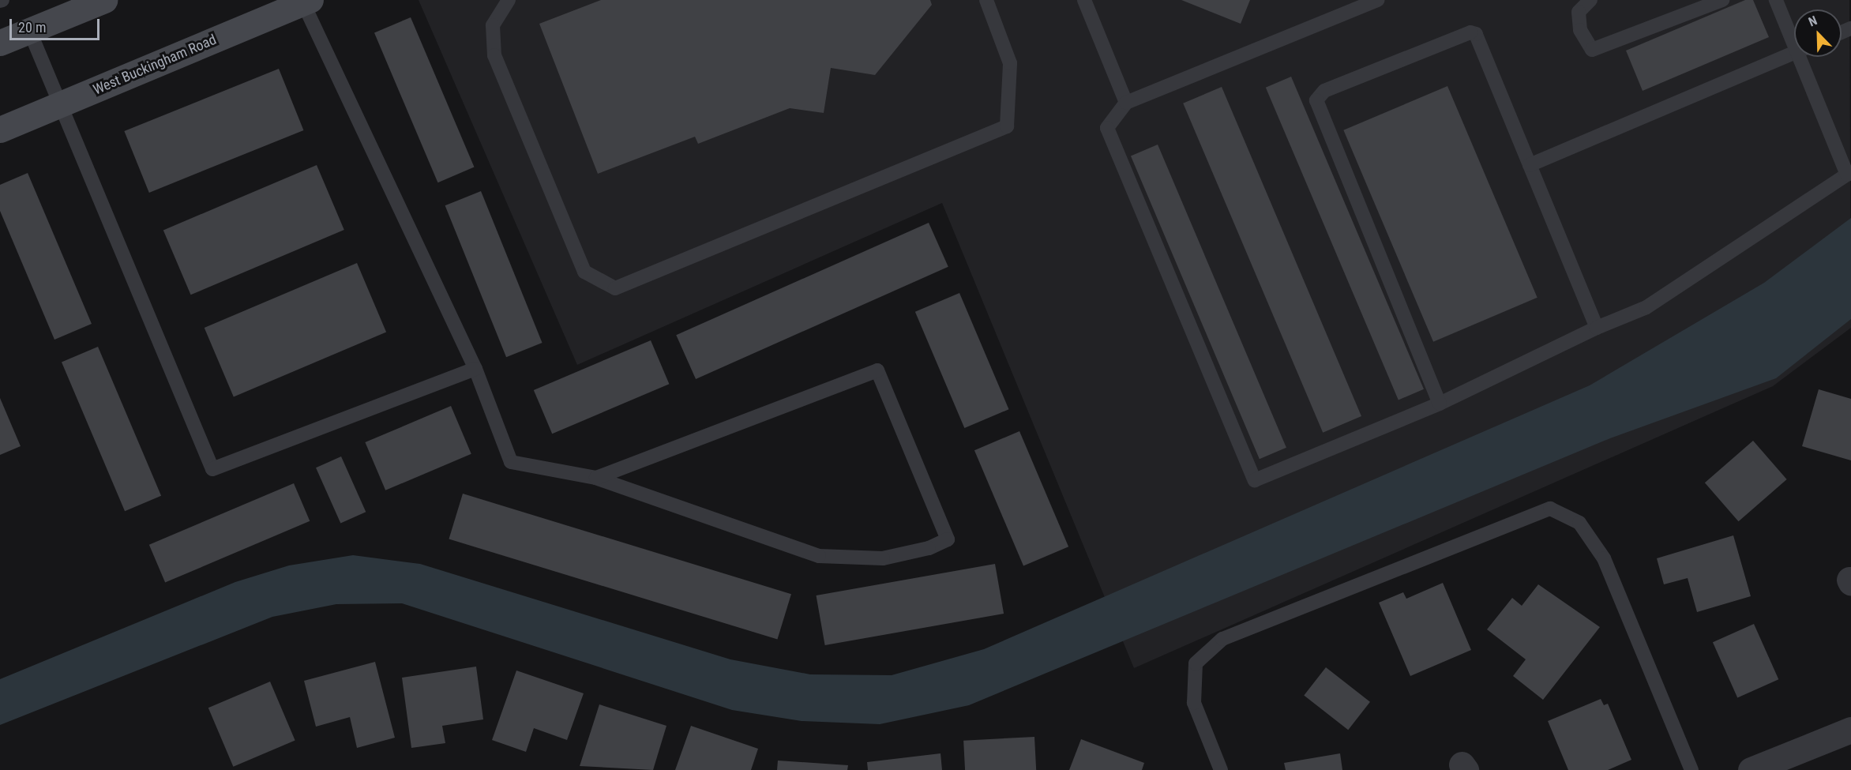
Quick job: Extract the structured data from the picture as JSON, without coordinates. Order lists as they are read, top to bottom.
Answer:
{
  "streets": {
    "main road": ["West Buckingham Road"]
  },
  "scale_bar": "20 m",
  "north": "top left"
}
